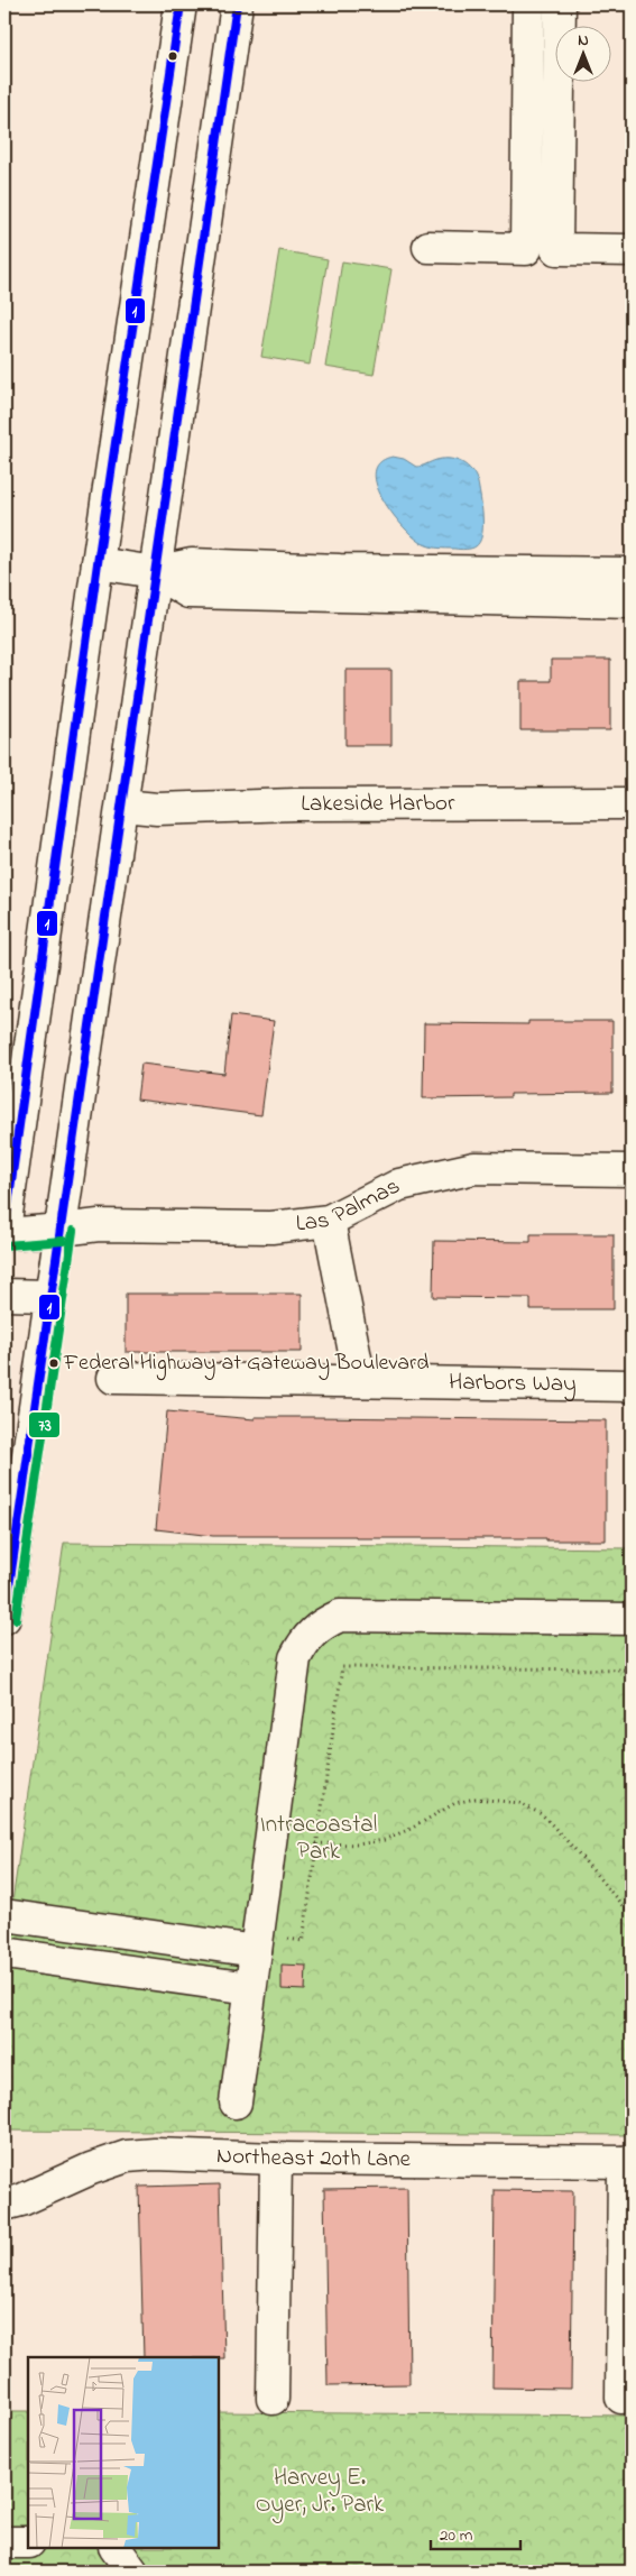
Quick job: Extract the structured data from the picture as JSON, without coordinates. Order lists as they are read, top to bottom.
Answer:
{
  "streets": {
    "main road": [
      "Lakeside Harbor",
      "Las Palmas",
      "Harbors Way",
      "Northeast 20th Lane"
    ]
  },
  "parks": ["Intracoastal Park", "Harvey E. Oyer, Jr. Park"],
  "places": ["Federal Highway at Gateway Boulevard"],
  "lines": ["transit line 1", "transit line 73"],
  "scale_bar": "20 m",
  "north": "top"
}
